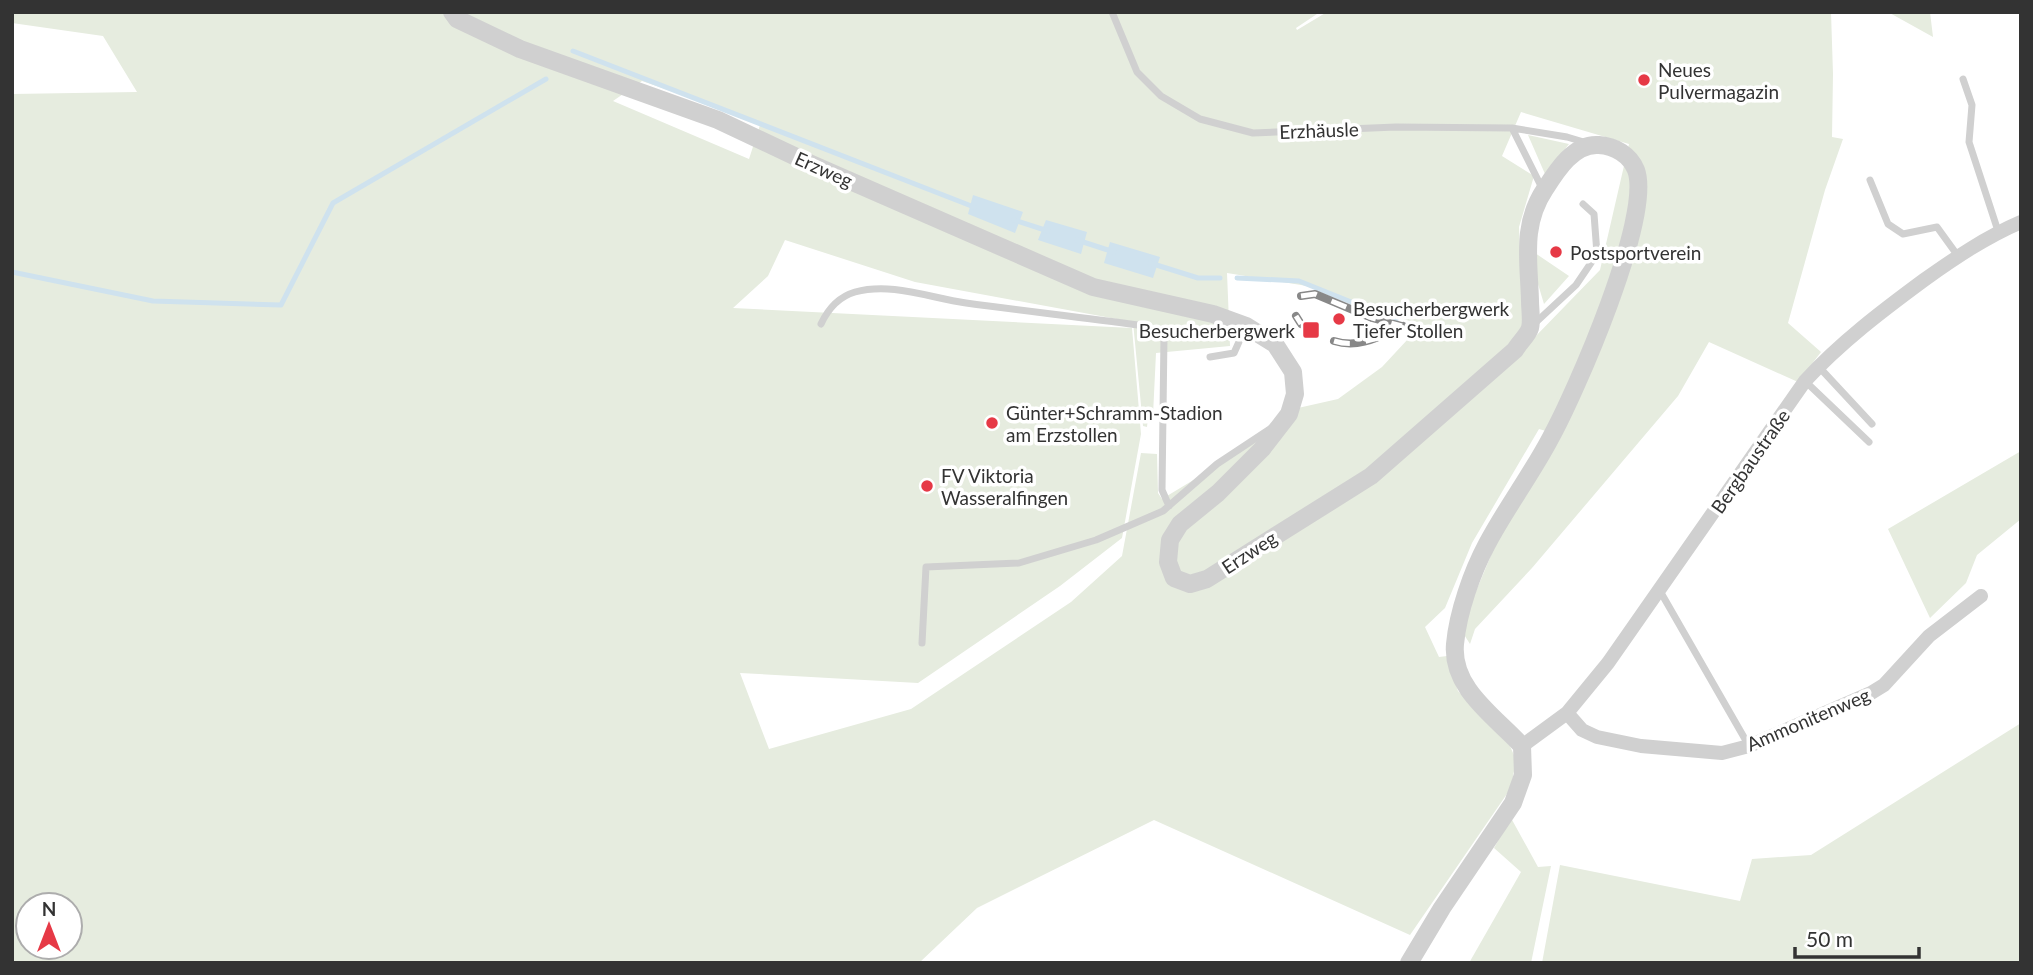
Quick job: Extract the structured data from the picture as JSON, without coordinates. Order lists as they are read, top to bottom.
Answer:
{
  "streets": {
    "street": ["Erzweg", "Bergbaustraße", "Ammonitenweg"],
    "lane": ["Erzhäusle"]
  },
  "crossings": [
    ["Bergbaustraße", "Ammonitenweg"]
  ],
  "places": {
    "other": [
      "Neues Pulvermagazin",
      "Postsportverein",
      "Besucherbergwerk Tiefer Stollen",
      "Günter+Schramm-Stadion am Erzstollen",
      "FV Viktoria Wasseralfingen"
    ],
    "transit": ["Besucherbergwerk"]
  },
  "scale_bar": "50 m",
  "north": "top"
}
